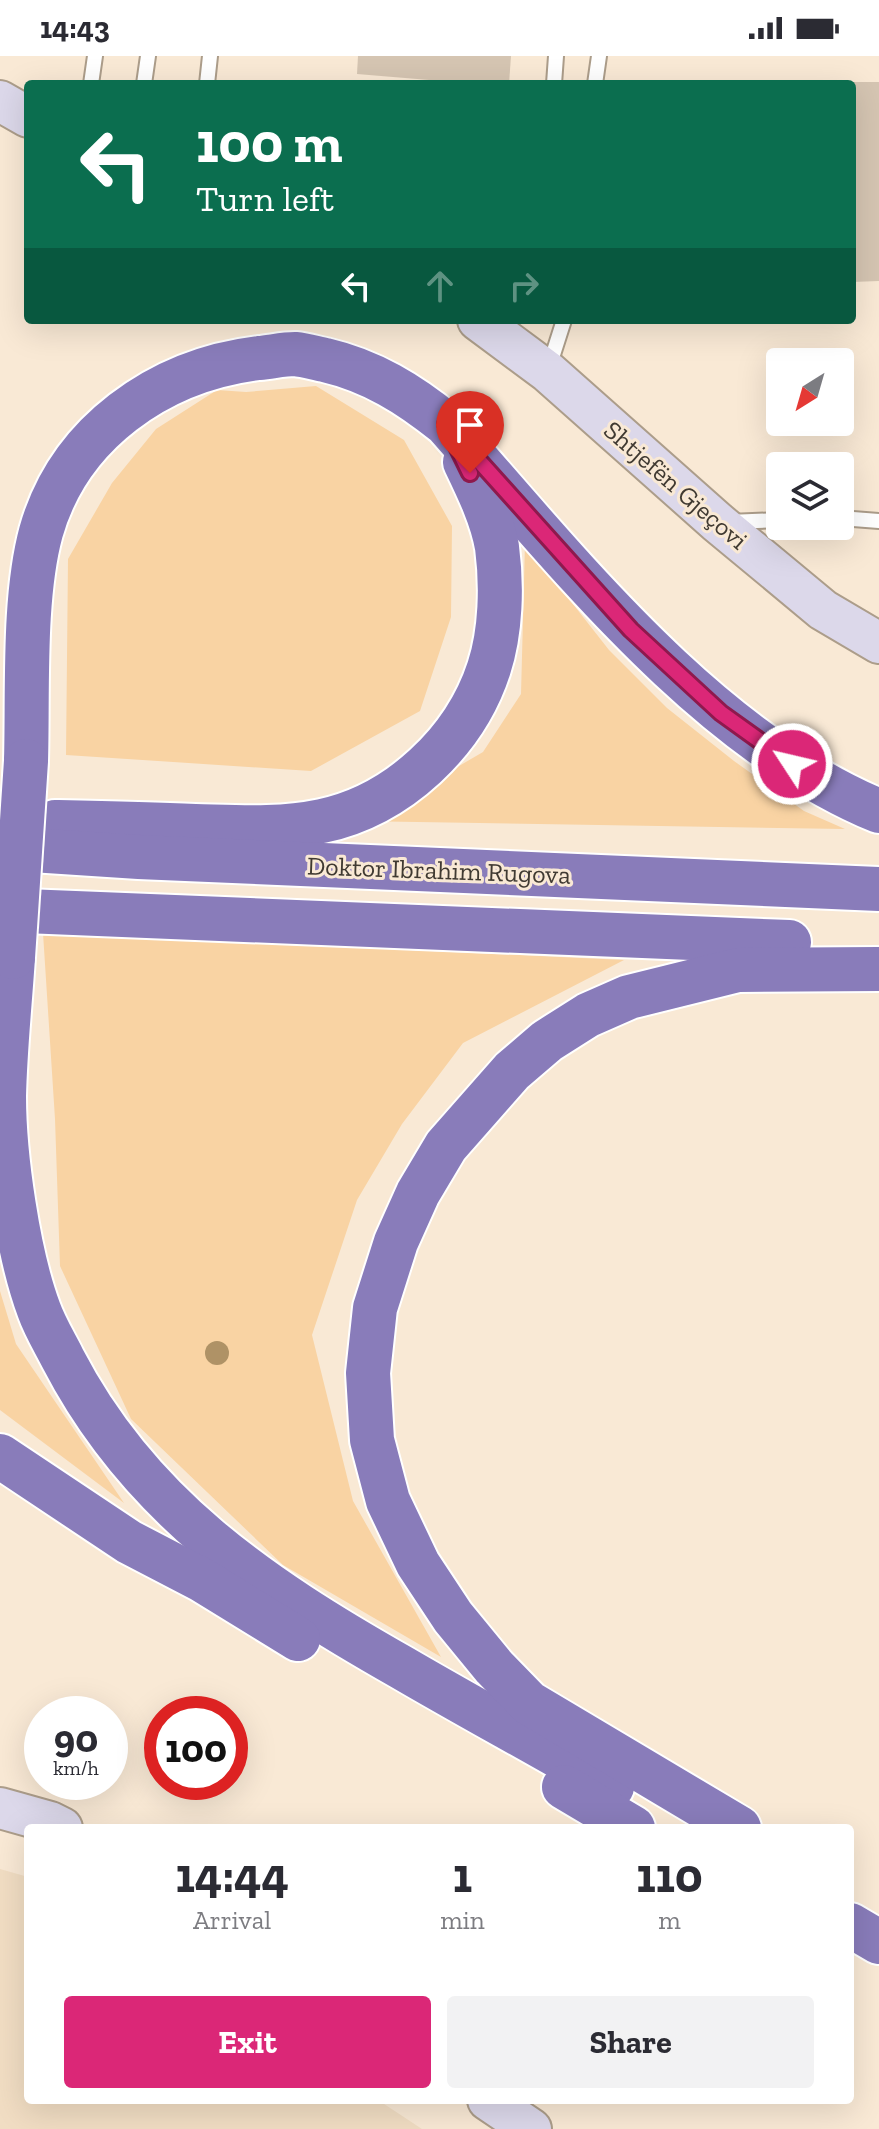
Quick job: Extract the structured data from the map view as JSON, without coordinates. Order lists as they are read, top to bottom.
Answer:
{
  "streets": {
    "highway": ["Doktor Ibrahim Rugova"],
    "street": ["Shtjefën Gjeçovi"]
  },
  "north": "bottom left",
  "page": {
    "status": "14:43",
    "turn": ["100 m", "Turn left"],
    "speed": "90 km/h",
    "limit": "100",
    "eta": [
      "14:44",
      "Arrival",
      "1",
      "min",
      "110",
      "m"
    ],
    "buttons": ["Exit", "Share"]
  }
}
